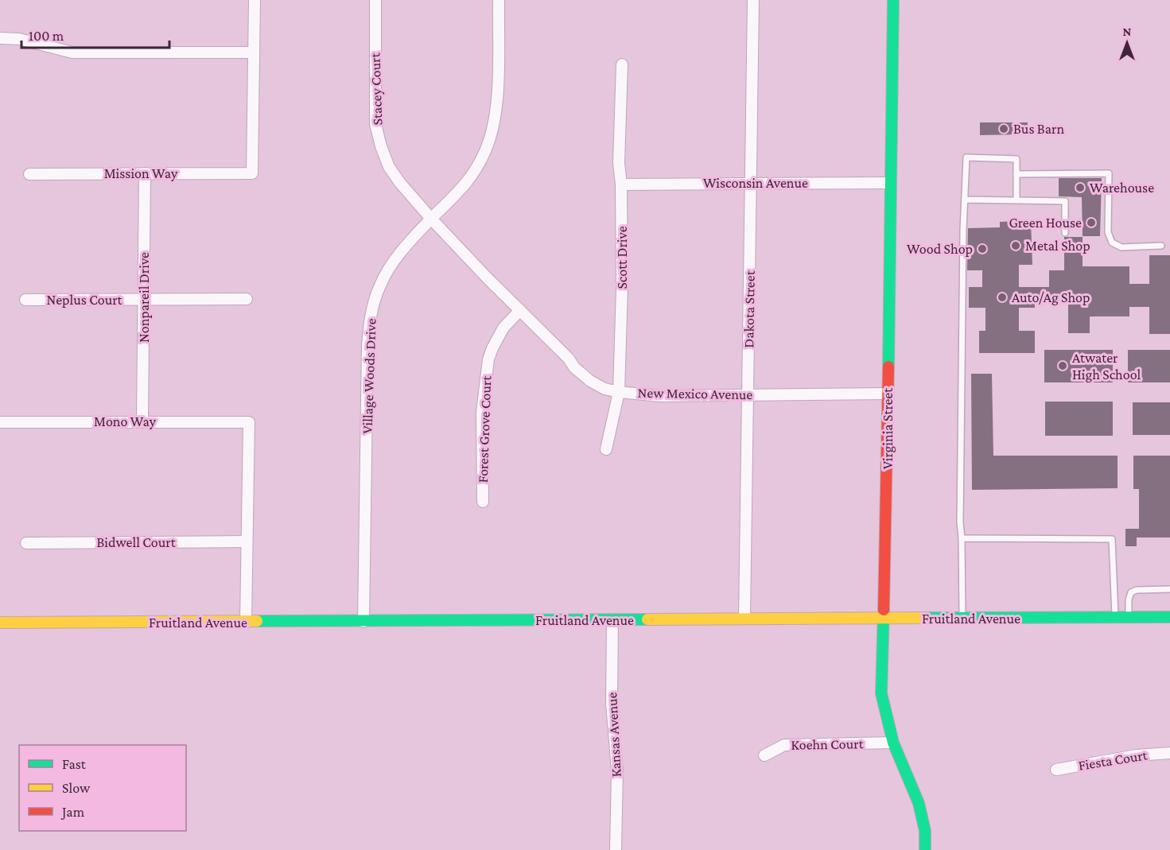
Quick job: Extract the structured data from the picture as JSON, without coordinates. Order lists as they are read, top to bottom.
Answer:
{
  "streets": {
    "street": [
      "Stacey Court",
      "Mission Way",
      "Wisconsin Avenue",
      "Scott Drive",
      "Nonpareil Drive",
      "Neplus Court",
      "Dakota Street",
      "Village Woods Drive",
      "New Mexico Avenue",
      "Mono Way",
      "Virginia Street",
      "Forest Grove Court",
      "Bidwell Court",
      "Fruitland Avenue",
      "Kansas Avenue",
      "Koehn Court",
      "Fiesta Court"
    ]
  },
  "crossings": [
    ["Stacey Court", "Village Woods Drive"],
    ["Stacey Court", "New Mexico Avenue"],
    ["Mission Way", "Nonpareil Drive"],
    ["Wisconsin Avenue", "Scott Drive"],
    ["Wisconsin Avenue", "Dakota Street"],
    ["Wisconsin Avenue", "Virginia Street"],
    ["Scott Drive", "New Mexico Avenue"],
    ["Nonpareil Drive", "Neplus Court"],
    ["Nonpareil Drive", "Mono Way"],
    ["Dakota Street", "New Mexico Avenue"],
    ["Dakota Street", "Fruitland Avenue"],
    ["Village Woods Drive", "New Mexico Avenue"],
    ["Village Woods Drive", "Fruitland Avenue"],
    ["New Mexico Avenue", "Virginia Street"],
    ["New Mexico Avenue", "Forest Grove Court"],
    ["Mono Way", "Bidwell Court"],
    ["Virginia Street", "Fruitland Avenue"],
    ["Virginia Street", "Koehn Court"],
    ["Fruitland Avenue", "Kansas Avenue"]
  ],
  "places": [
    "Bus Barn",
    "Warehouse",
    "Green House",
    "Metal Shop",
    "Wood Shop",
    "Auto/Ag Shop",
    "Atwater High School"
  ],
  "legend": ["Fast", "Slow", "Jam"],
  "scale_bar": "100 m",
  "north": "top"
}
